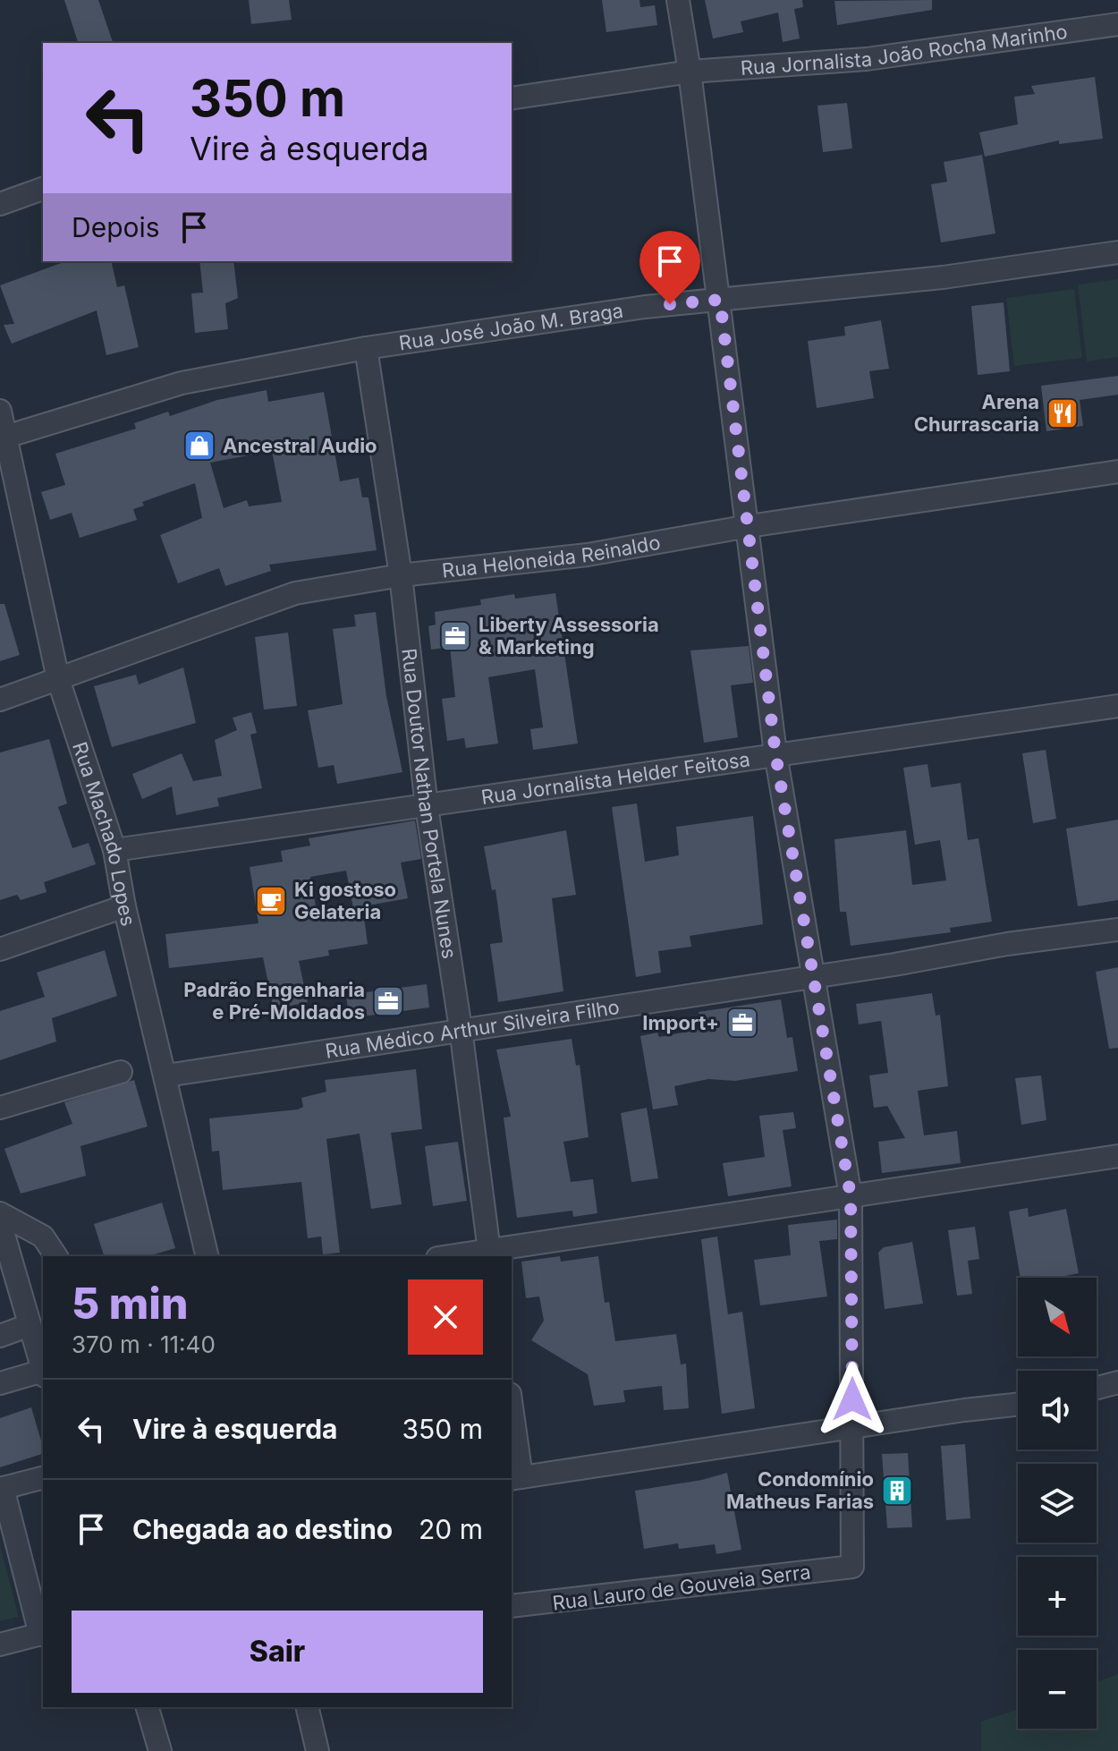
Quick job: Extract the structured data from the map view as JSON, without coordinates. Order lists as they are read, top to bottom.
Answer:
{
  "streets": {
    "street": [
      "Rua Jornalista João Rocha Marinho",
      "Rua José João M. Braga",
      "Rua Heloneida Reinaldo",
      "Rua Jornalista Helder Feitosa",
      "Rua Doutor Nathan Portela Nunes",
      "Rua Machado Lopes",
      "Rua Médico Arthur Silveira Filho",
      "Rua Lauro de Gouveia Serra"
    ]
  },
  "crossings": [
    ["Rua José João M. Braga", "Rua Doutor Nathan Portela Nunes"],
    ["Rua José João M. Braga", "Rua Machado Lopes"],
    ["Rua Heloneida Reinaldo", "Rua Doutor Nathan Portela Nunes"],
    ["Rua Heloneida Reinaldo", "Rua Machado Lopes"],
    ["Rua Jornalista Helder Feitosa", "Rua Doutor Nathan Portela Nunes"],
    ["Rua Jornalista Helder Feitosa", "Rua Machado Lopes"],
    ["Rua Doutor Nathan Portela Nunes", "Rua Médico Arthur Silveira Filho"],
    ["Rua Machado Lopes", "Rua Médico Arthur Silveira Filho"]
  ],
  "places": {
    "restaurant": ["Arena Churrascaria"],
    "shop": ["Ancestral Audio"],
    "office": ["Liberty Assessoria & Marketing", "Padrão Engenharia e Pré-Moldados", "Import+"],
    "cafe": ["Ki gostoso Gelateria"],
    "building": ["Condomínio Matheus Farias"]
  },
  "north": "bottom right",
  "page": {
    "turn": ["350 m", "Vire à esquerda"],
    "then": "Depois",
    "heading": ["5 min", "370 m · 11:40"],
    "map_buttons": ["+", "−"],
    "list": [
      {
        "name": "Vire à esquerda",
        "value": "350 m"
      },
      {
        "name": "Chegada ao destino",
        "value": "20 m"
      }
    ],
    "buttons": "Sair"
  }
}
